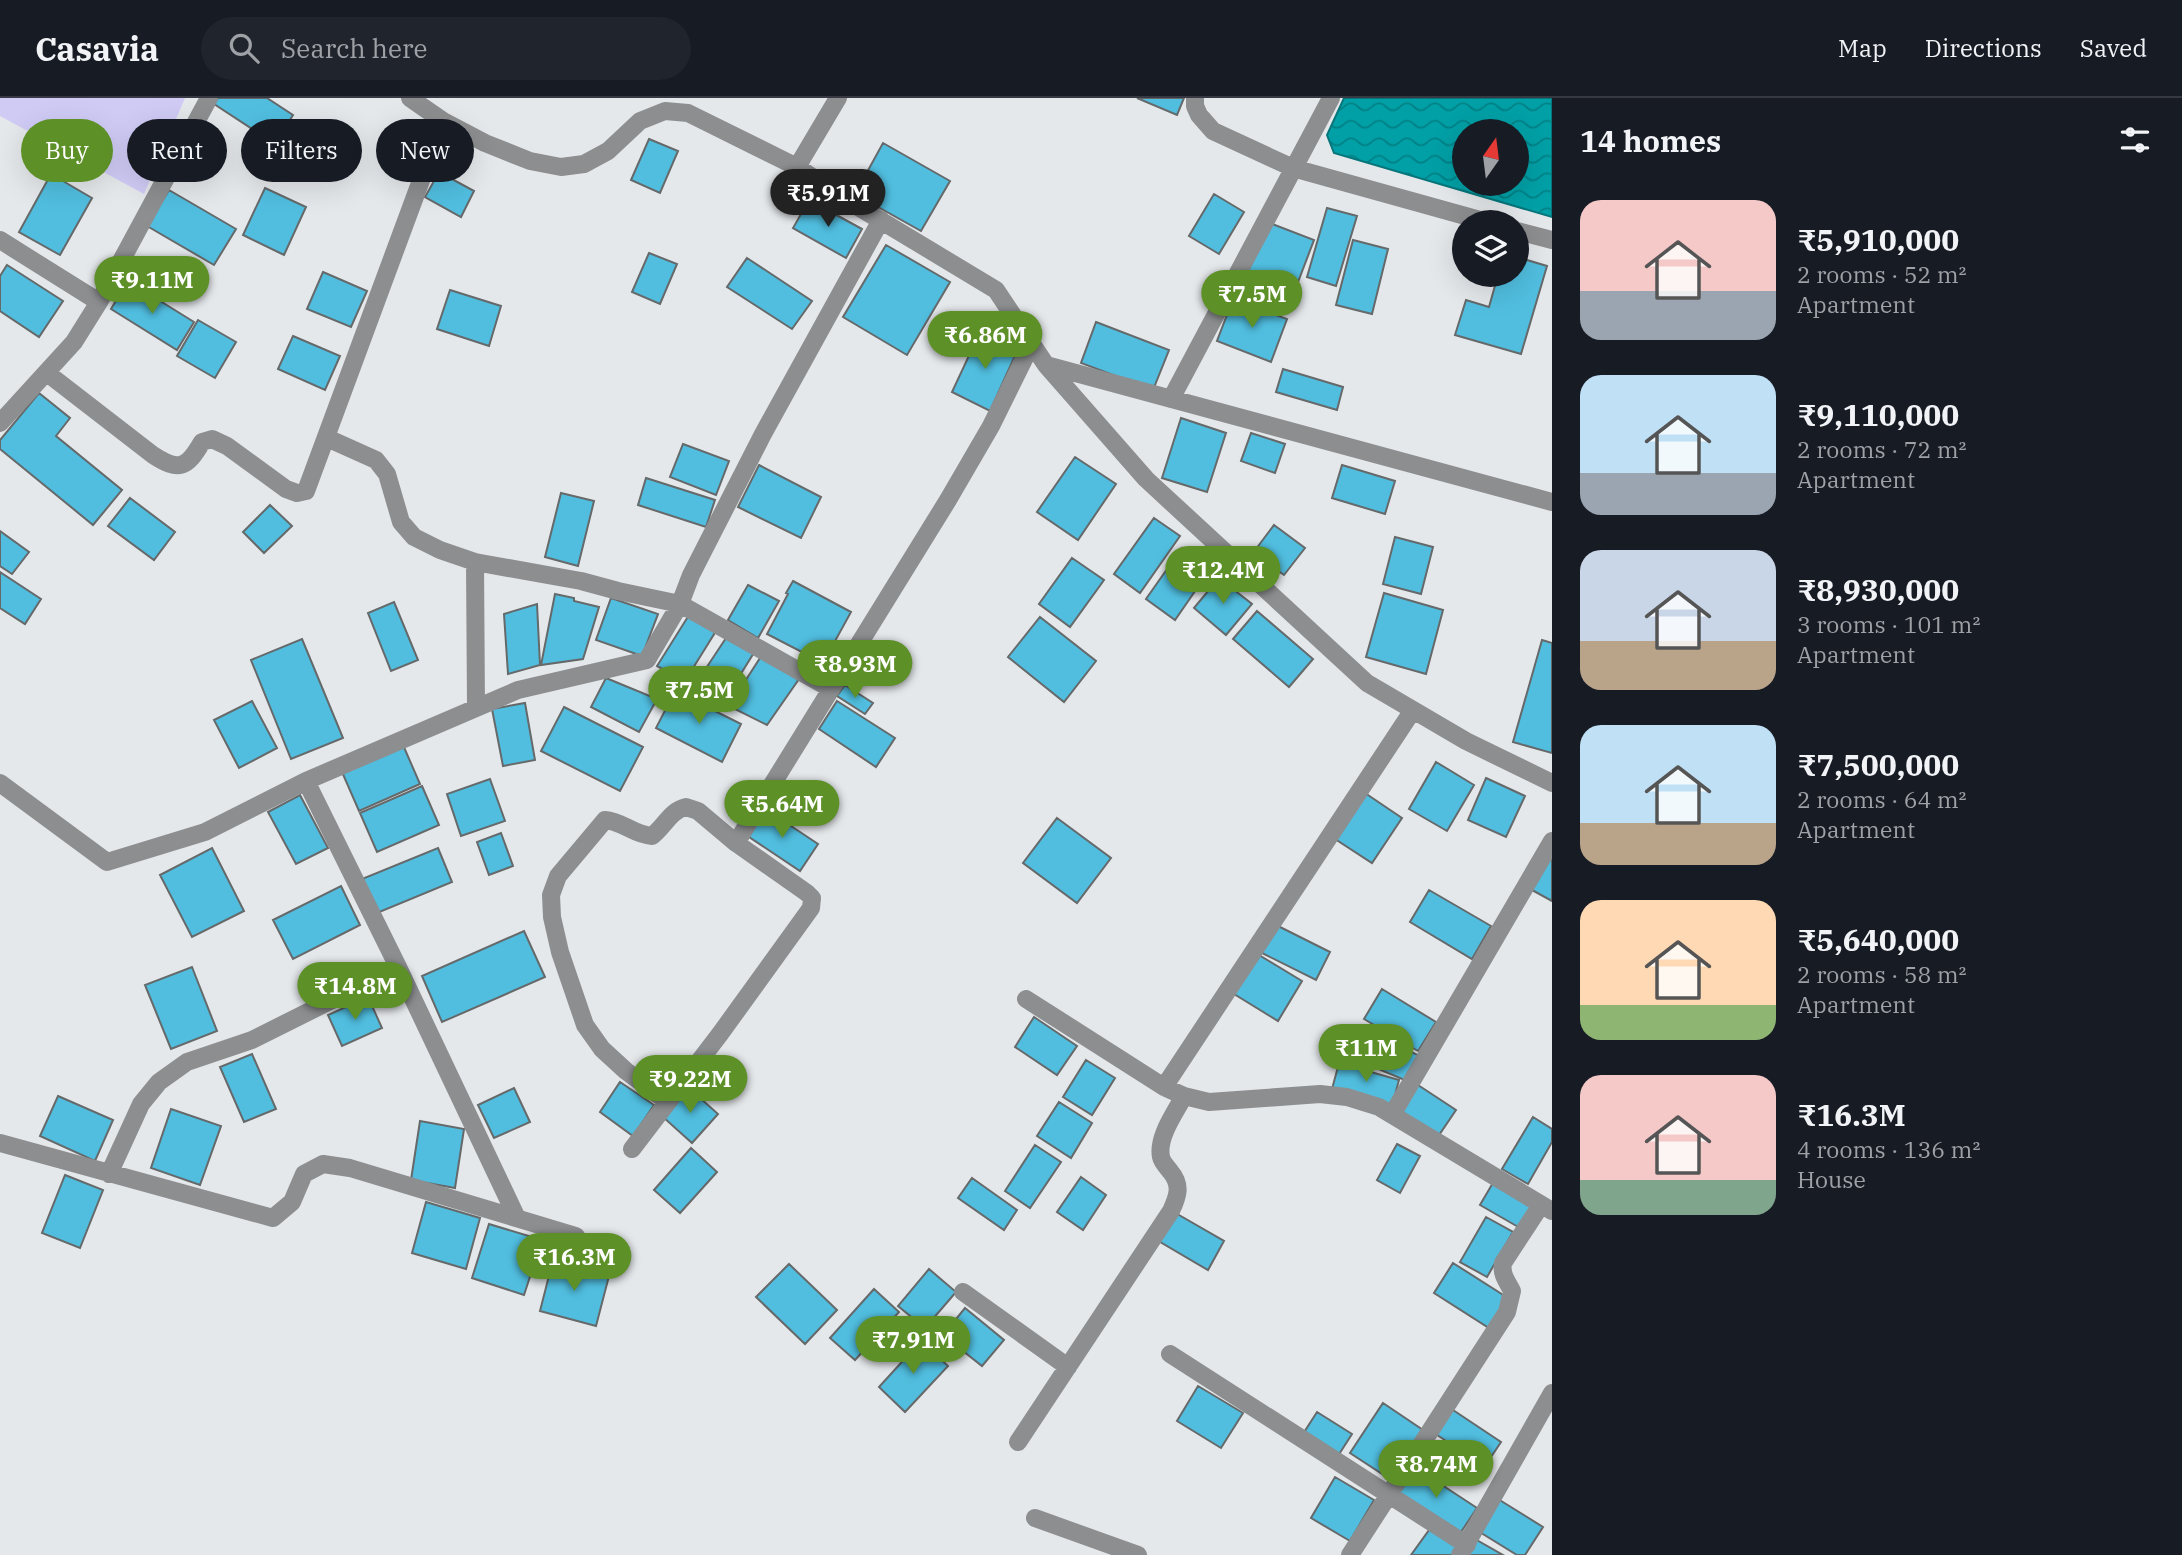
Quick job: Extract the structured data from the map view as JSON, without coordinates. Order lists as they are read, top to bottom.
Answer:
{
  "north": "top",
  "page": {
    "header": "Casavia",
    "search": "Search here",
    "nav": ["Map", "Directions", "Saved"],
    "heading": "14 homes",
    "chip": [
      "Buy",
      "Rent",
      "Filters",
      "New"
    ],
    "price": [
      "₹5.91M",
      "₹9.11M",
      "₹7.5M",
      "₹6.86M",
      "₹12.4M",
      "₹8.93M",
      "₹7.5M",
      "₹5.64M",
      "₹14.8M",
      "₹11M",
      "₹9.22M",
      "₹16.3M",
      "₹7.91M",
      "₹8.74M"
    ],
    "list": [
      {
        "name": "₹5,910,000",
        "note": "2 rooms · 52 m² · Apartment"
      },
      {
        "name": "₹9,110,000",
        "note": "2 rooms · 72 m² · Apartment"
      },
      {
        "name": "₹8,930,000",
        "note": "3 rooms · 101 m² · Apartment"
      },
      {
        "name": "₹7,500,000",
        "note": "2 rooms · 64 m² · Apartment"
      },
      {
        "name": "₹5,640,000",
        "note": "2 rooms · 58 m² · Apartment"
      },
      {
        "name": "₹16.3M",
        "note": "4 rooms · 136 m² · House"
      }
    ]
  }
}
